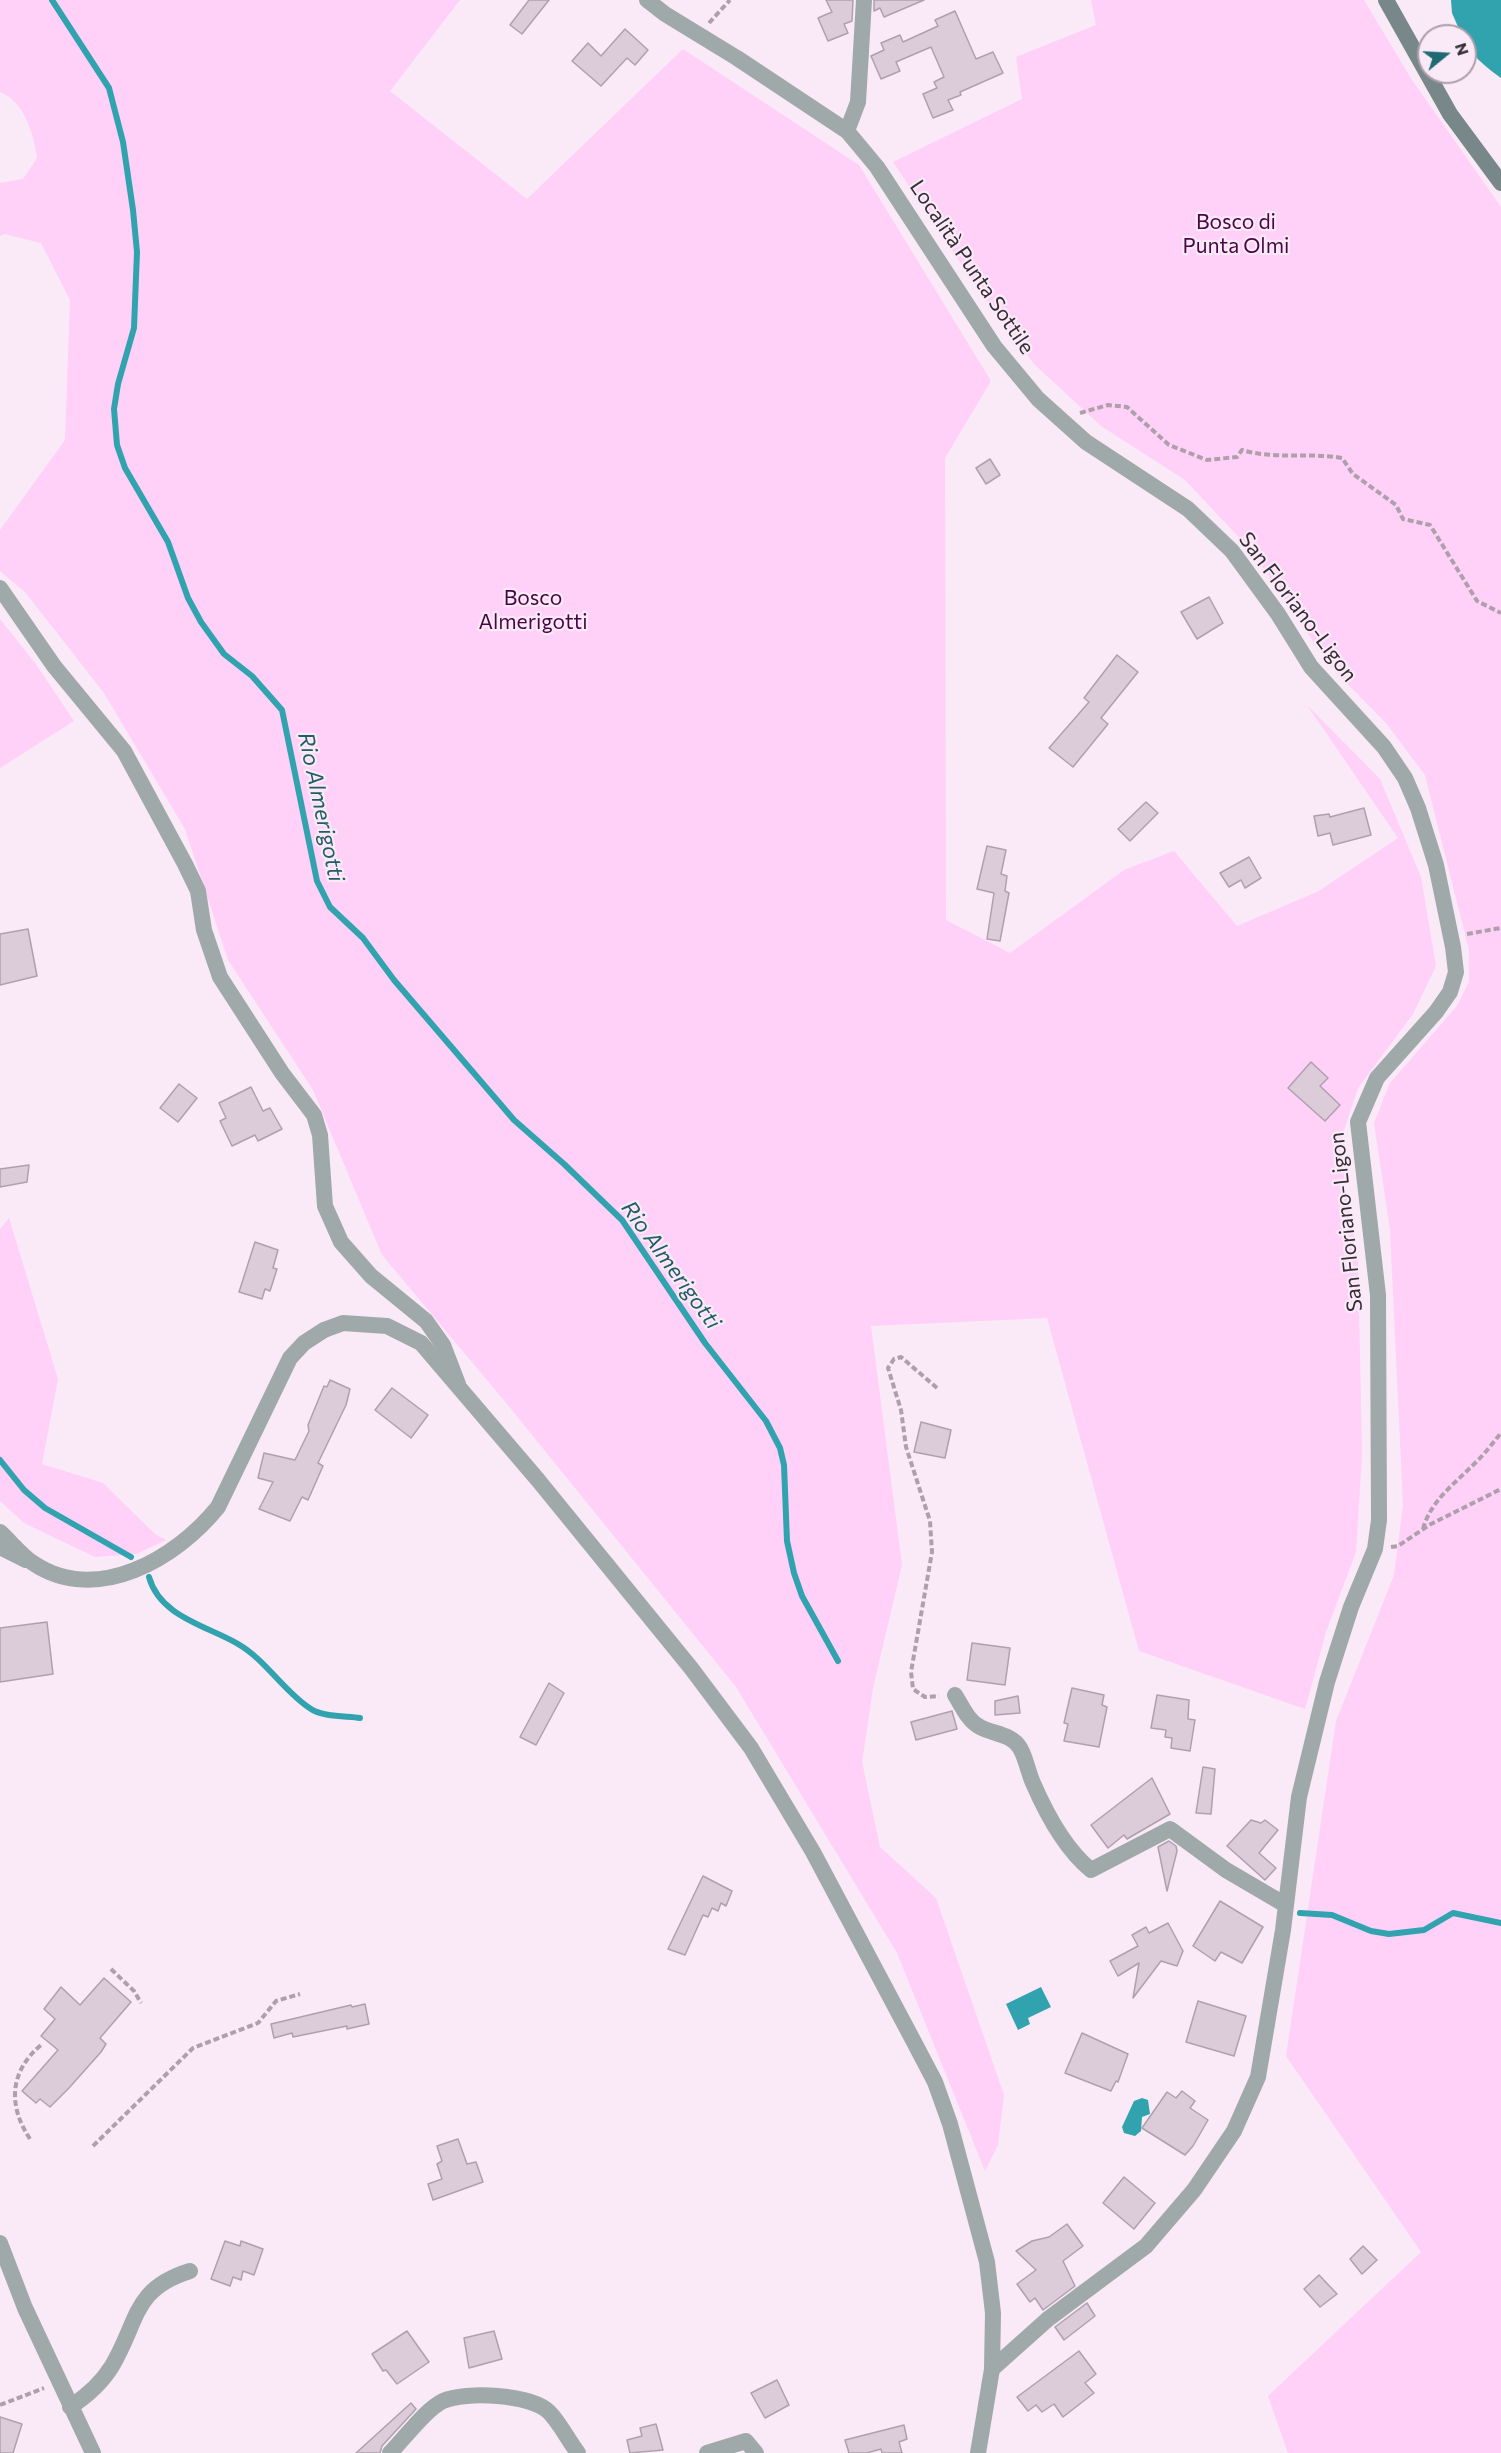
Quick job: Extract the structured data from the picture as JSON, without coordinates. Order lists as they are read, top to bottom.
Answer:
{
  "streets": {
    "street": ["Località Punta Sottile", "San Floriano-Ligon"]
  },
  "crossings": [
    ["Località Punta Sottile", "San Floriano-Ligon"]
  ],
  "water": ["Rio Almerigotti"],
  "parks": ["Bosco di Punta Olmi", "Bosco Almerigotti"],
  "north": "right"
}
